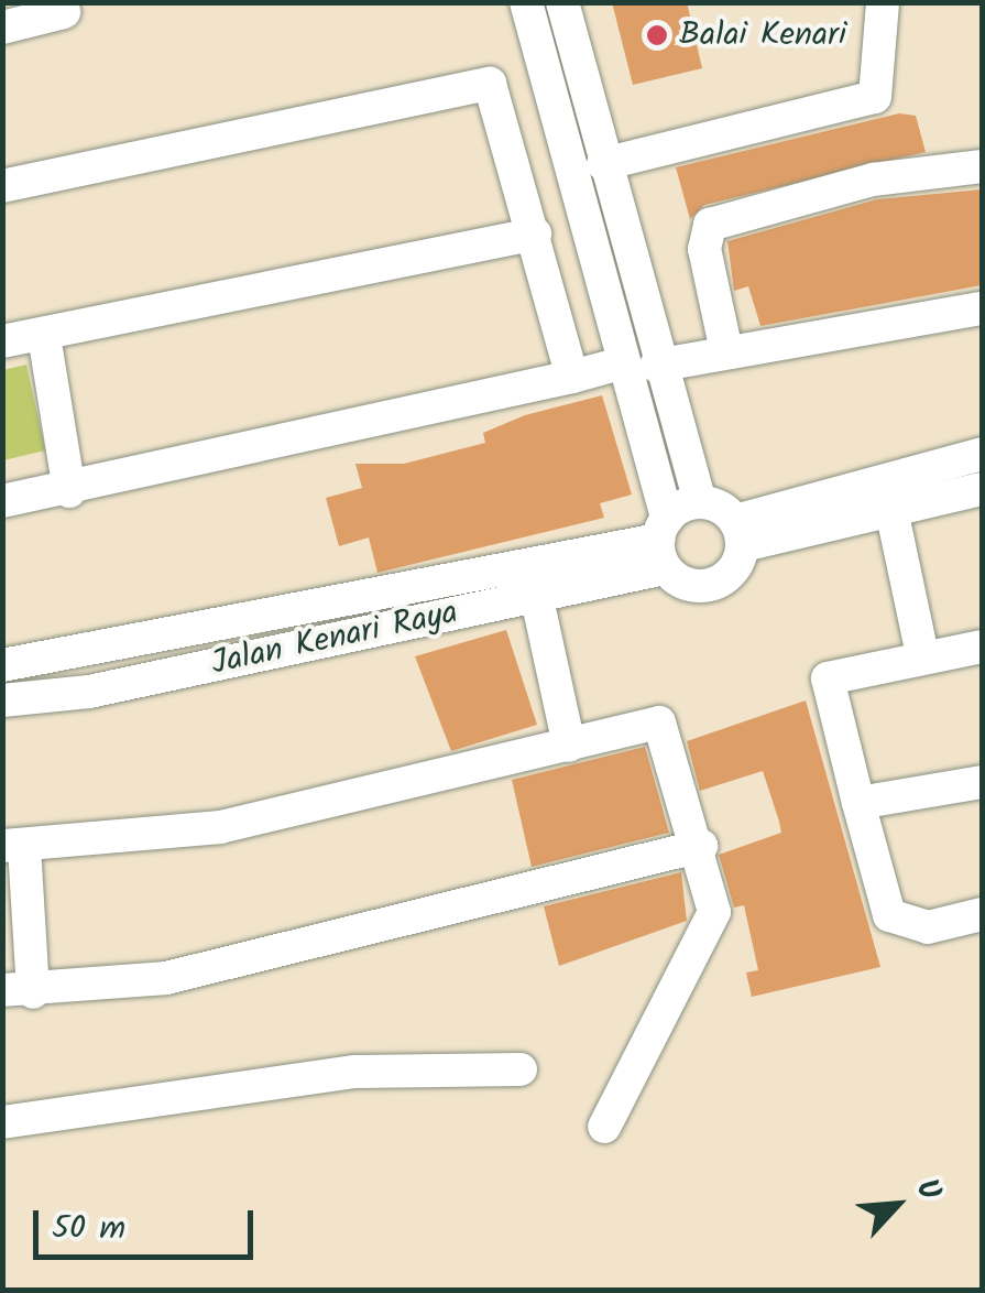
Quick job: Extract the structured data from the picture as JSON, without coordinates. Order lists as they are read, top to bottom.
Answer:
{
  "streets": {
    "street": ["Jalan Kenari Raya"]
  },
  "places": ["Balai Kenari"],
  "scale_bar": "50 m",
  "north": "top right"
}
